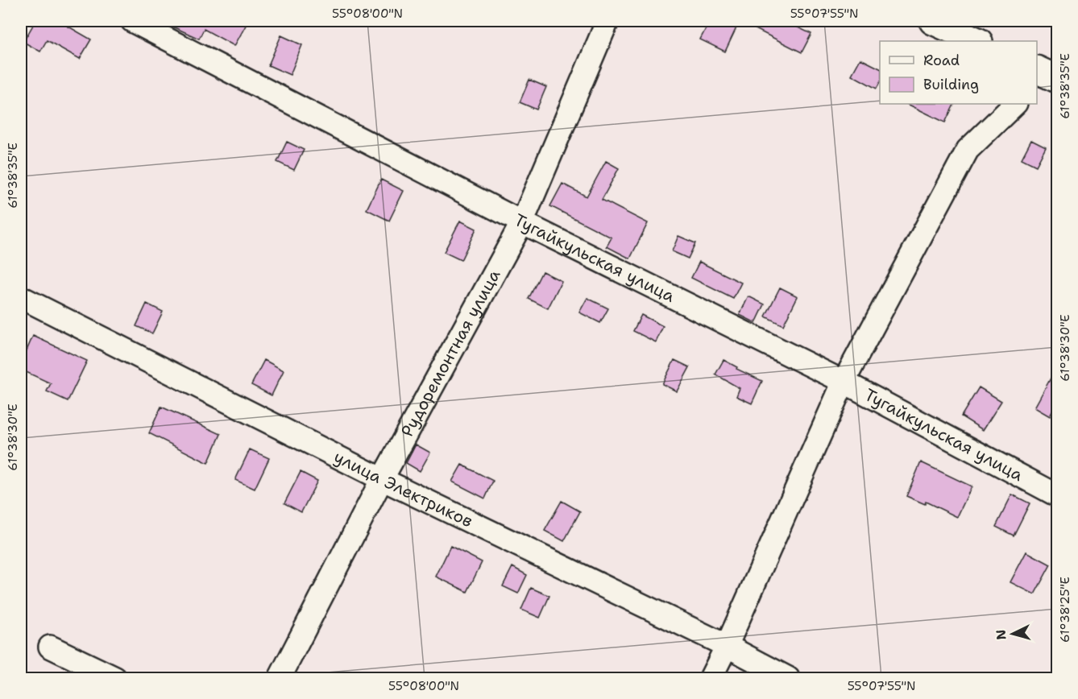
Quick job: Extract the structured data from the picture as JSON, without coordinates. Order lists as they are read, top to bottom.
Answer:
{
  "streets": {
    "street": ["Тугайкульская улица", "Рудоремонтная улица", "улица Электриков"]
  },
  "crossings": [
    ["Тугайкульская улица", "Рудоремонтная улица"],
    ["Рудоремонтная улица", "улица Электриков"]
  ],
  "legend": ["Road", "Building"],
  "north": "left",
  "coordinates": [
    "55°08'00\"N",
    "55°07'55\"N",
    "61°38'35\"E",
    "61°38'30\"E",
    "61°38'25\"E"
  ]
}
